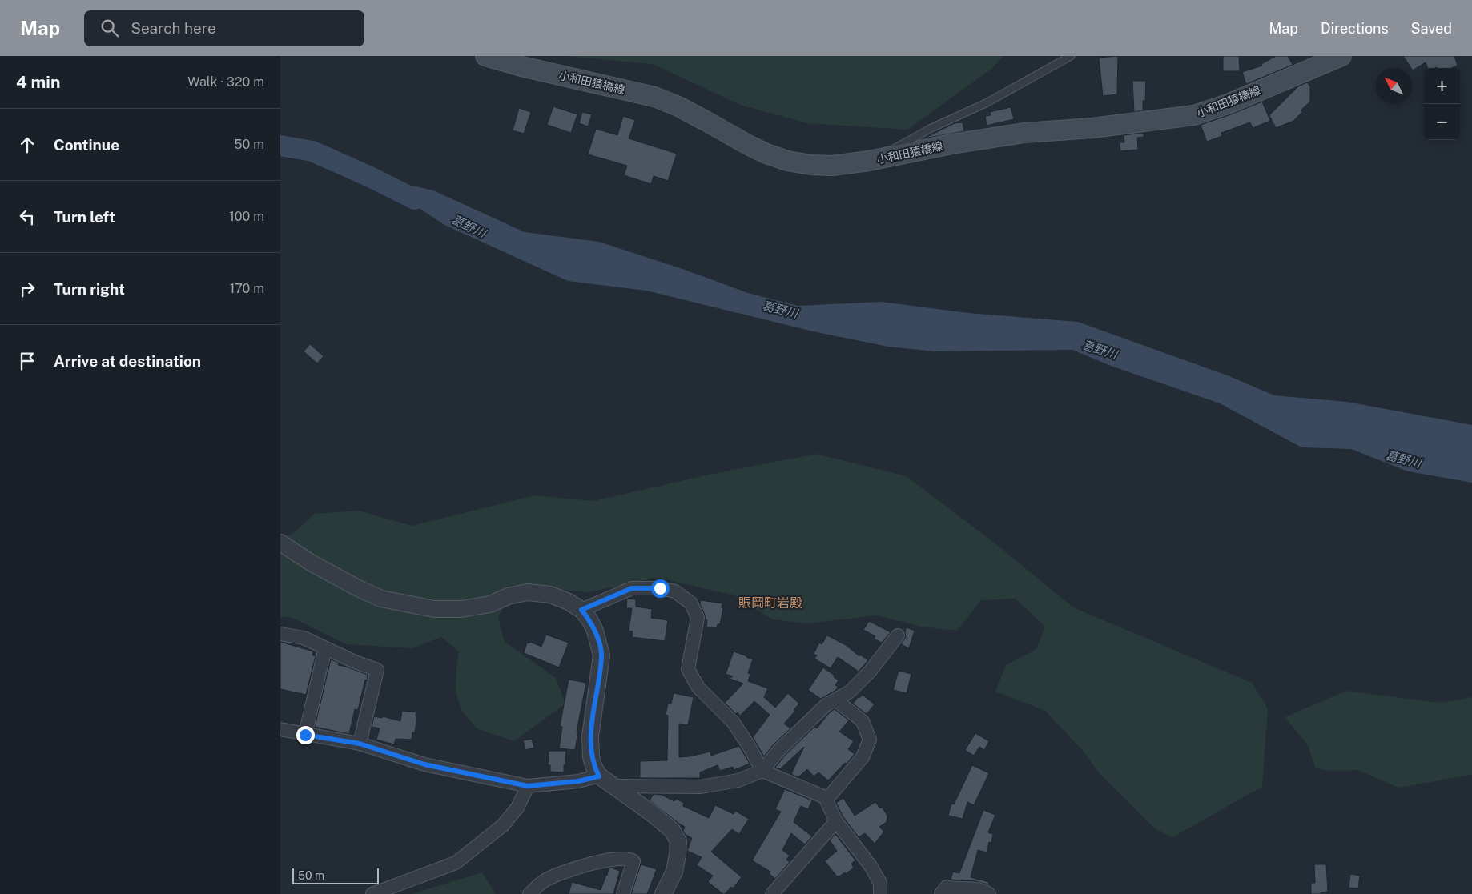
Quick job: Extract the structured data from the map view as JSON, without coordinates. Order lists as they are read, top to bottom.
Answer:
{
  "streets": {
    "main road": ["小和田猿橋線"]
  },
  "districts": ["賑岡町岩殿"],
  "water": ["葛野川"],
  "scale_bar": "50 m",
  "north": "top left",
  "page": {
    "header": "Map",
    "search": "Search here",
    "nav": ["Map", "Directions", "Saved"],
    "heading": ["4 min", "Walk · 320 m"],
    "map_buttons": ["+", "−"],
    "list": [
      ["Continue", "50 m"],
      ["Turn left", "100 m"],
      ["Turn right", "170 m"],
      "Arrive at destination"
    ],
    "scale": "50 m"
  }
}
